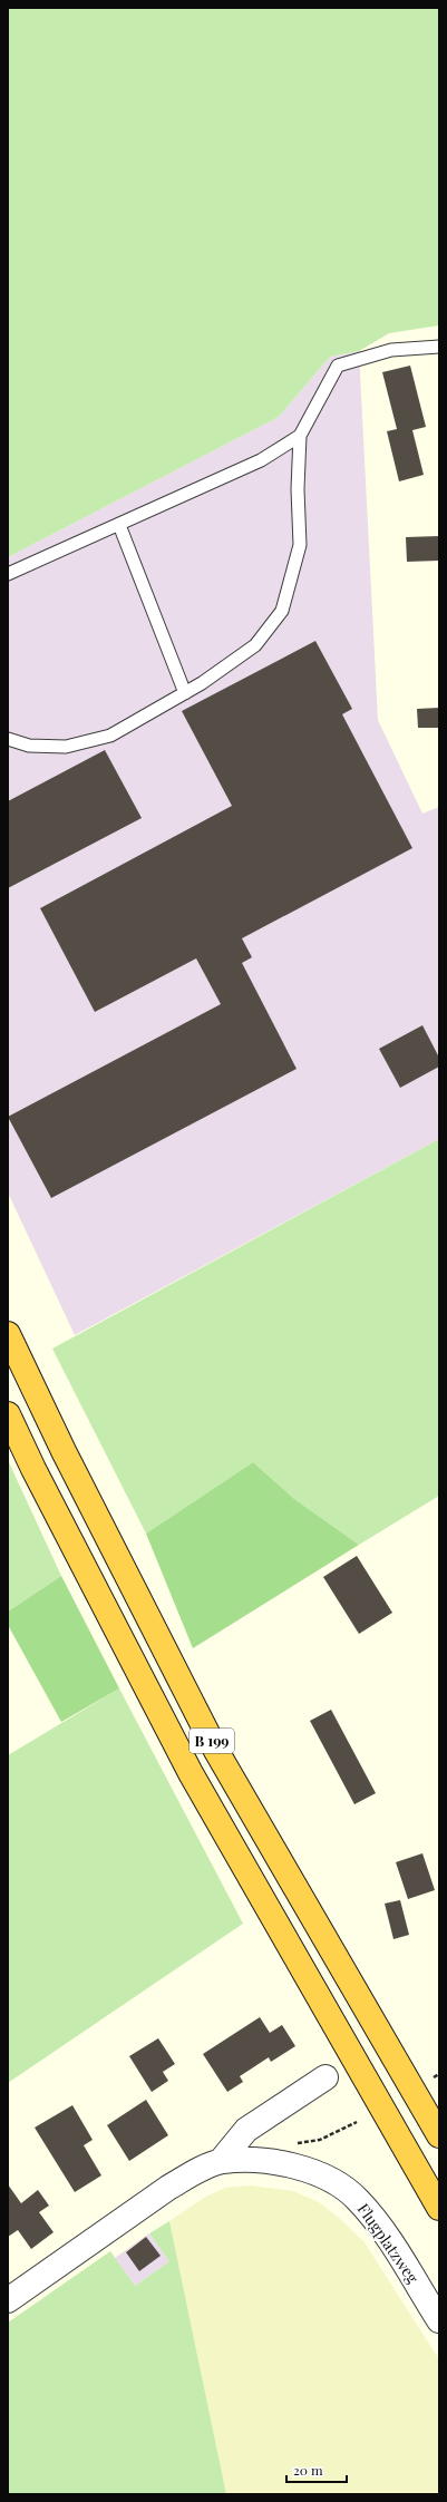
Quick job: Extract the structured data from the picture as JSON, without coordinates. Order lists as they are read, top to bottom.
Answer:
{
  "streets": {
    "highway": ["B 199"],
    "street": ["Flugplatzweg"]
  },
  "scale_bar": "20 m"
}
